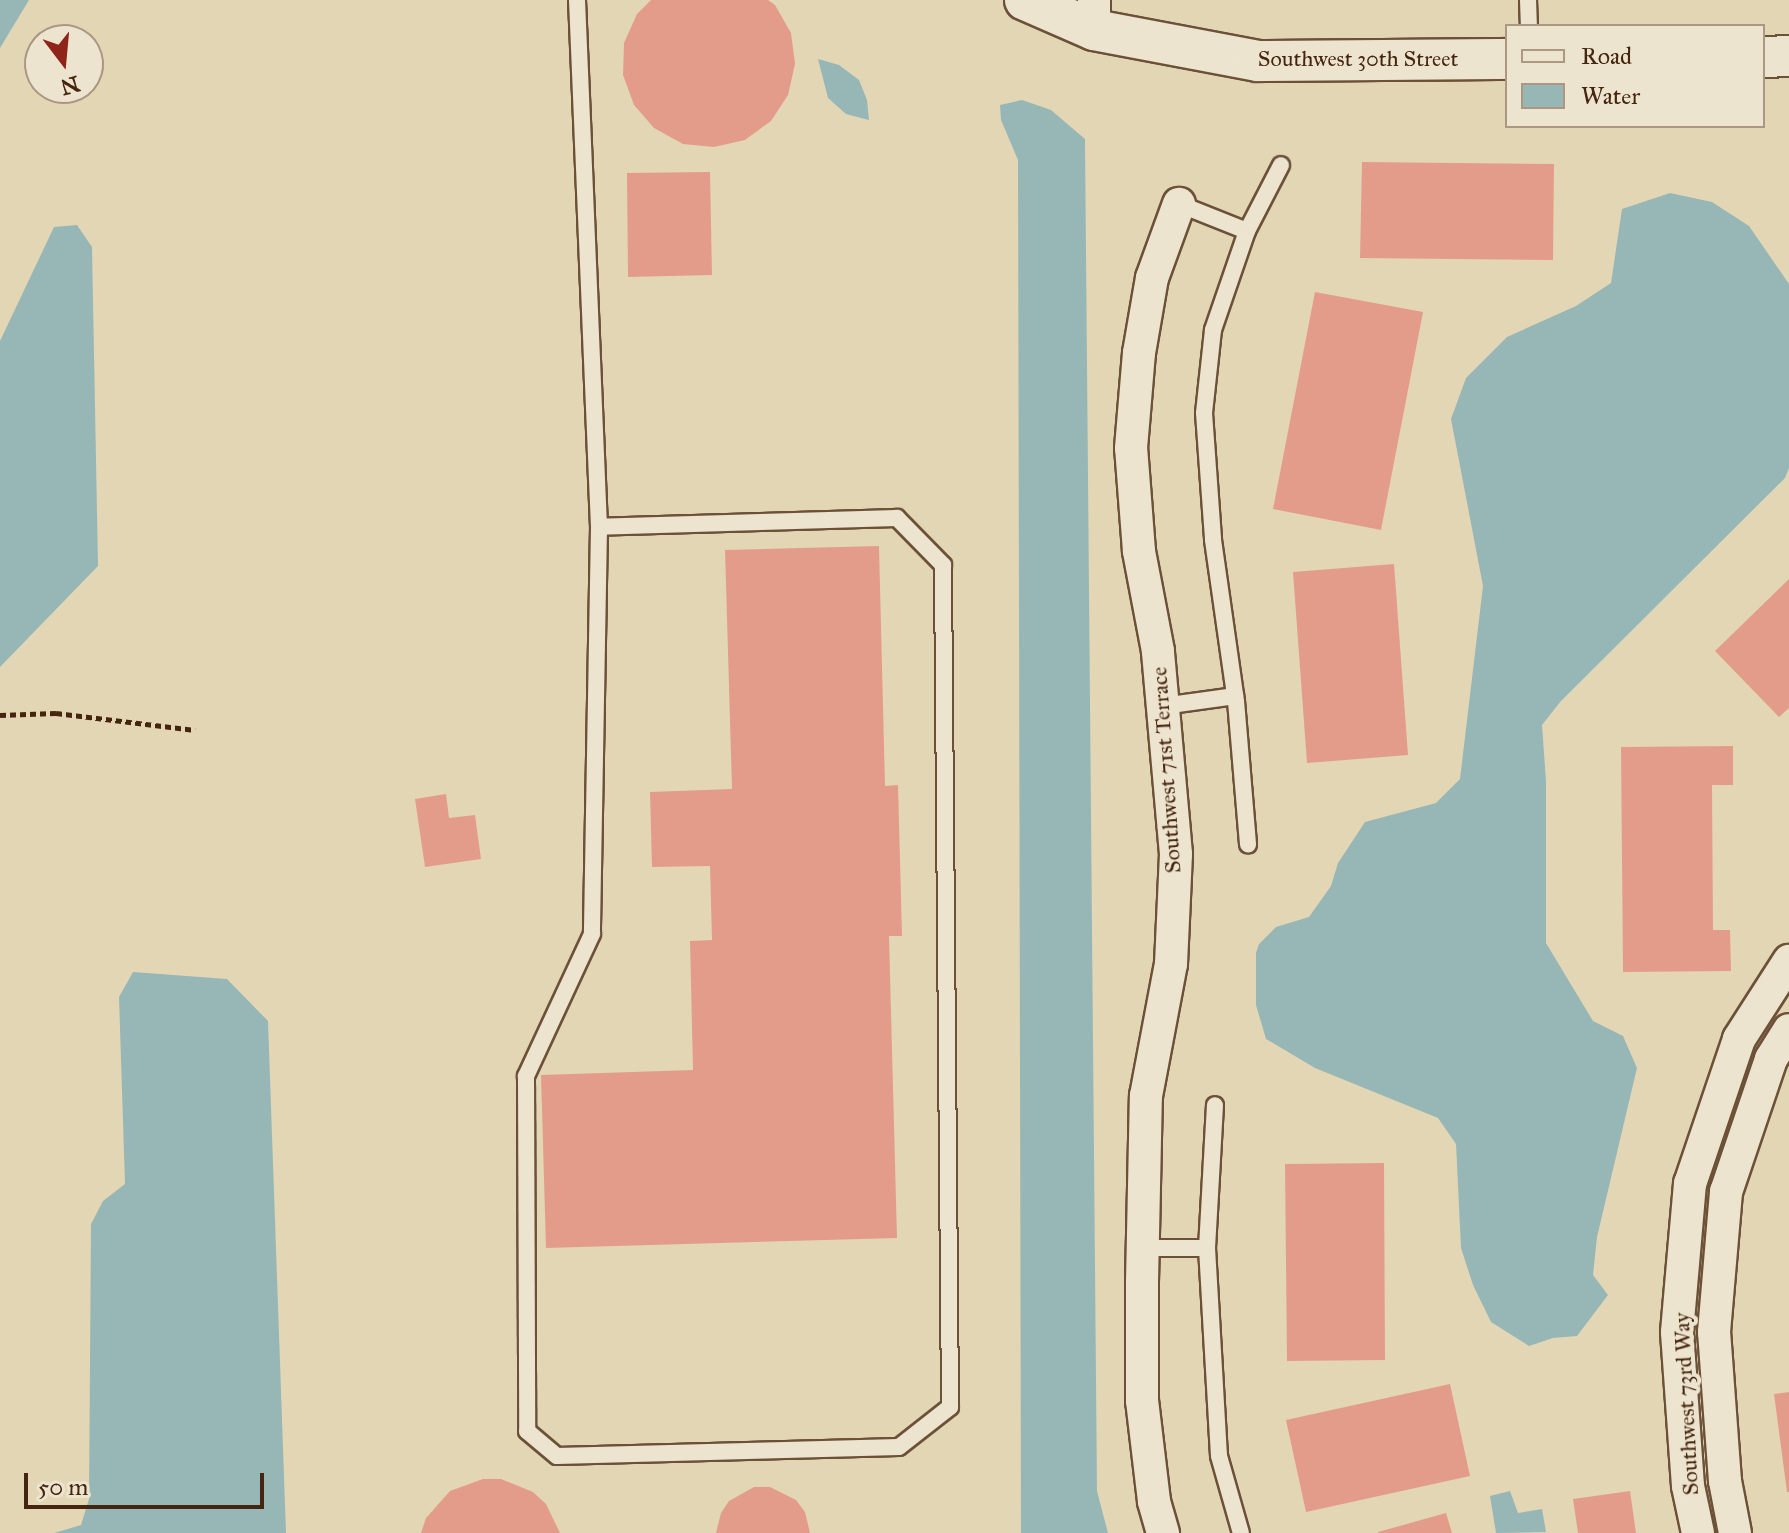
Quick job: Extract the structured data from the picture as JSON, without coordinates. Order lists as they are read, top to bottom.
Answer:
{
  "streets": {
    "street": ["Southwest 30th Street", "Southwest 71st Terrace", "Southwest 73rd Way"]
  },
  "legend": ["Road", "Water"],
  "scale_bar": "50 m",
  "north": "bottom"
}
